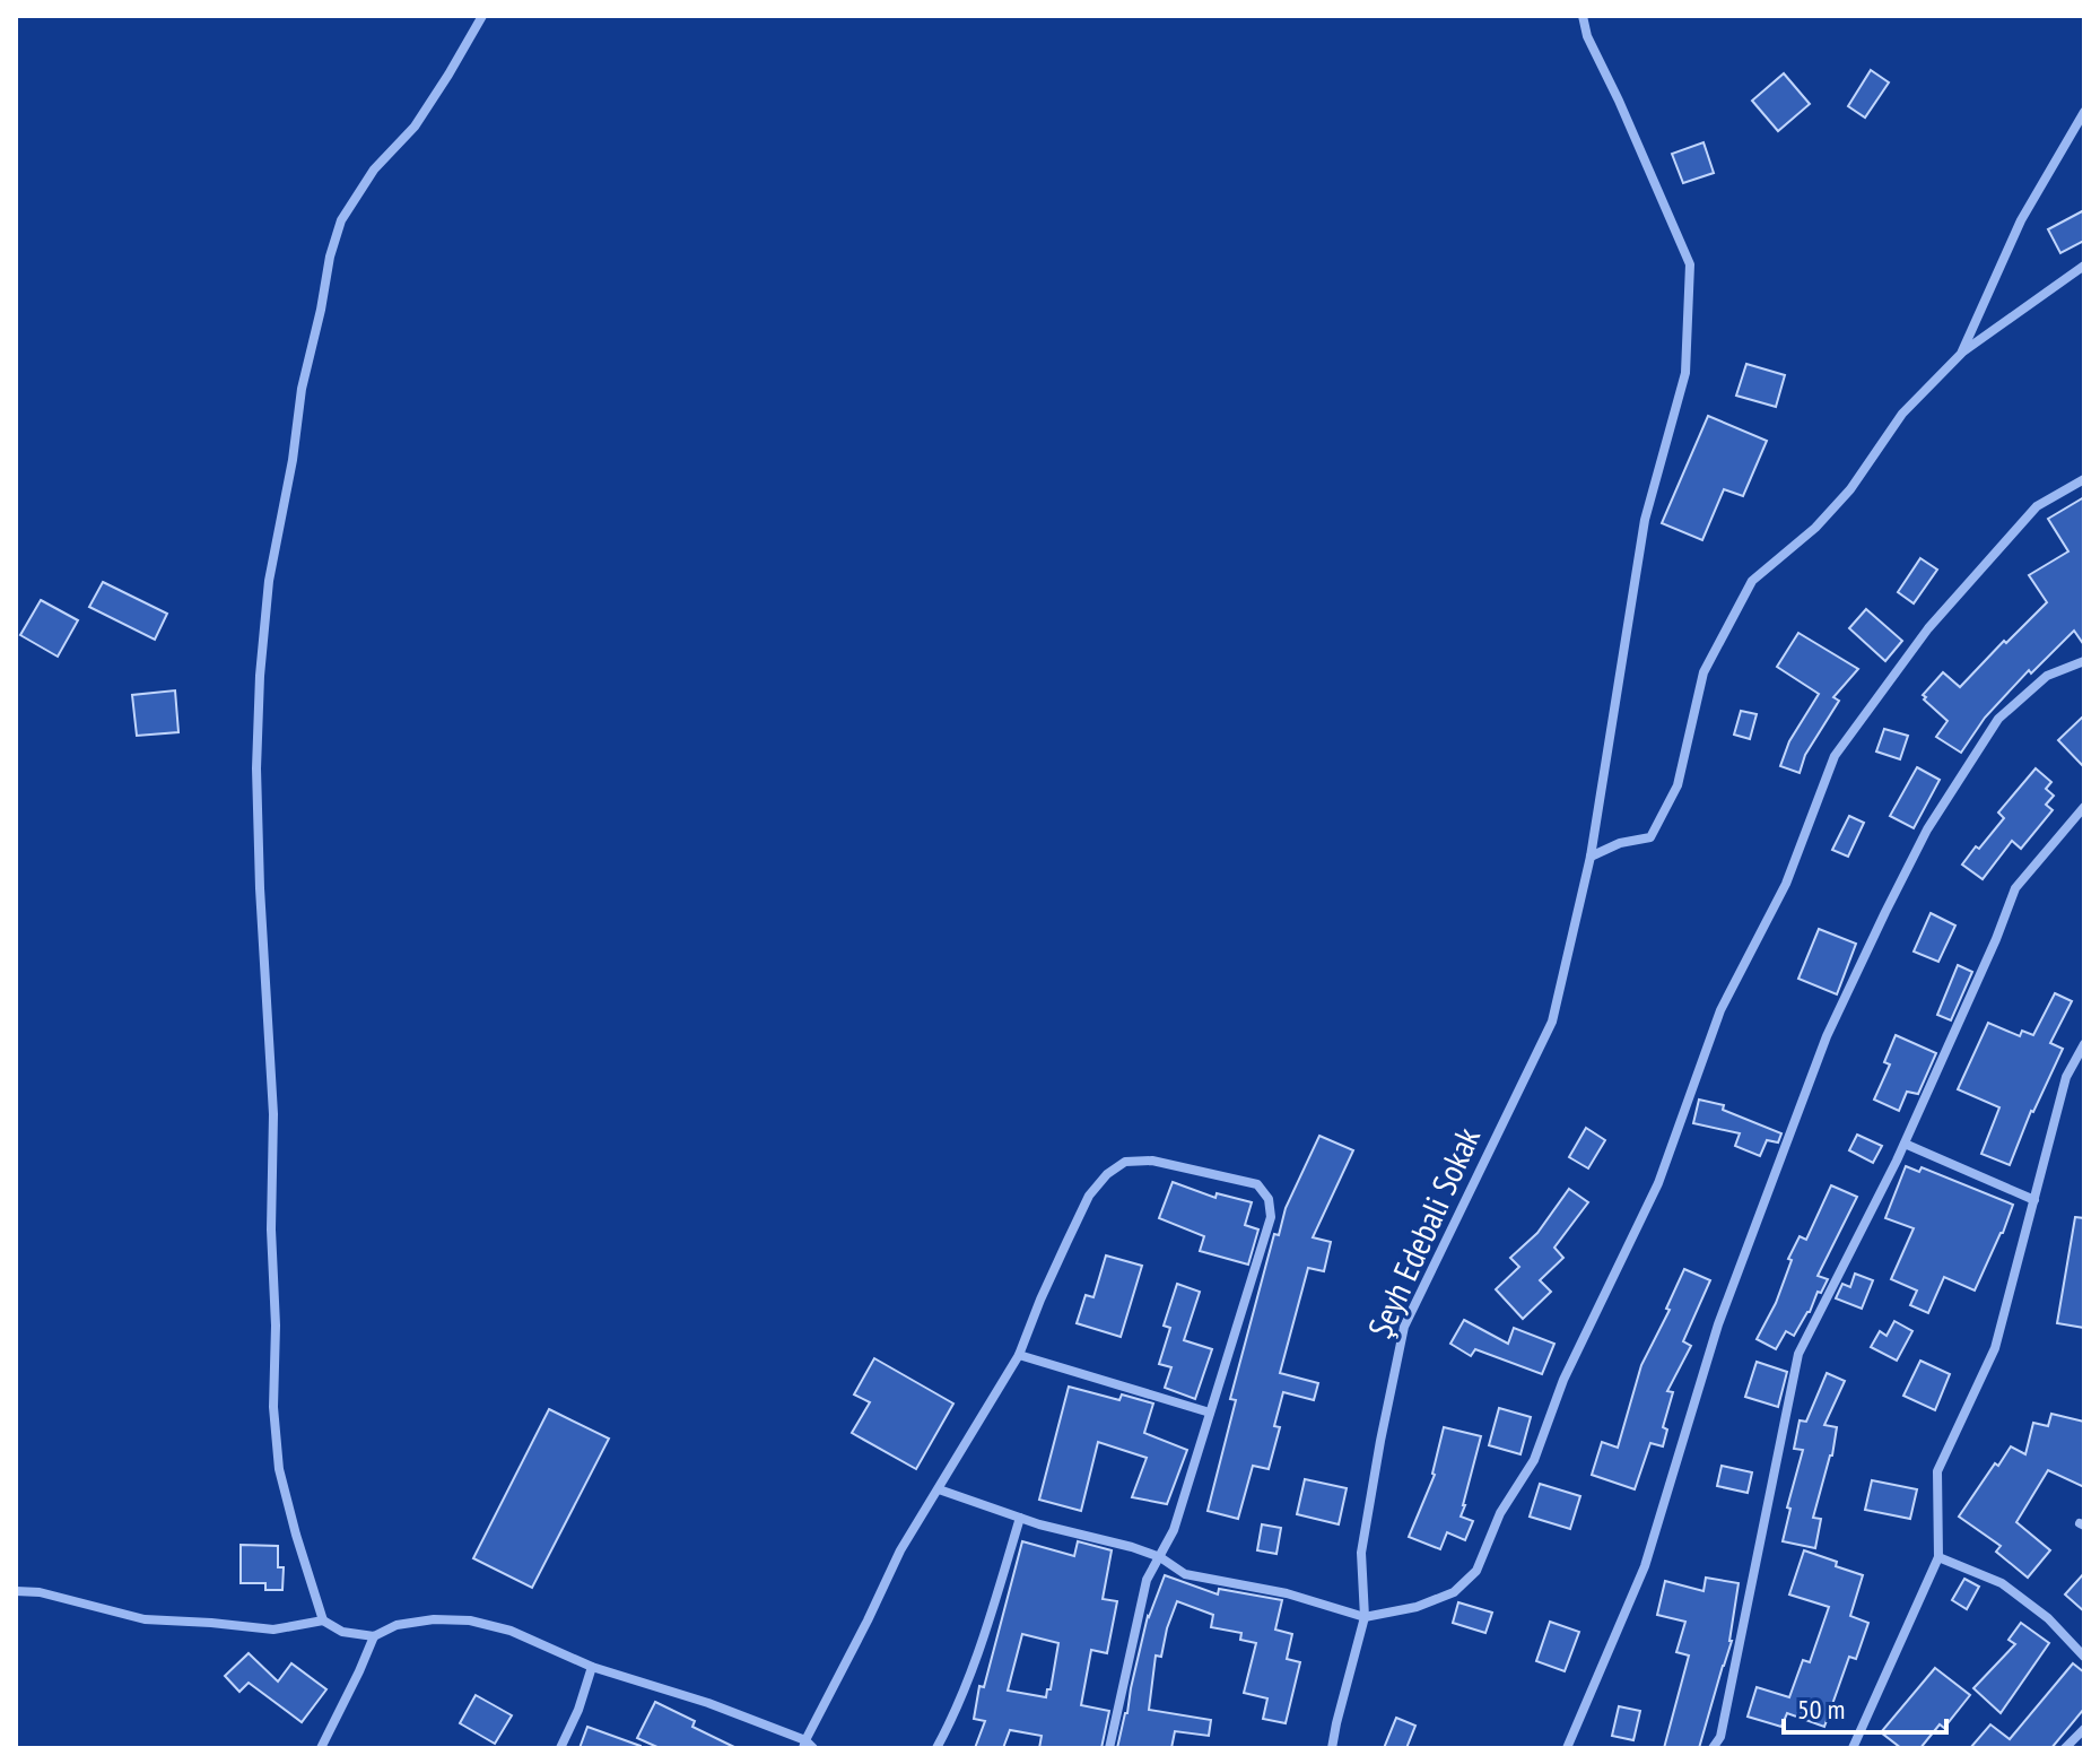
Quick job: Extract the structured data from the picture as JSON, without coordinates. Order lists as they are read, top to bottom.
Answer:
{
  "streets": {
    "street": ["Şeyh Edebali Sokak"]
  },
  "scale_bar": "50 m"
}
